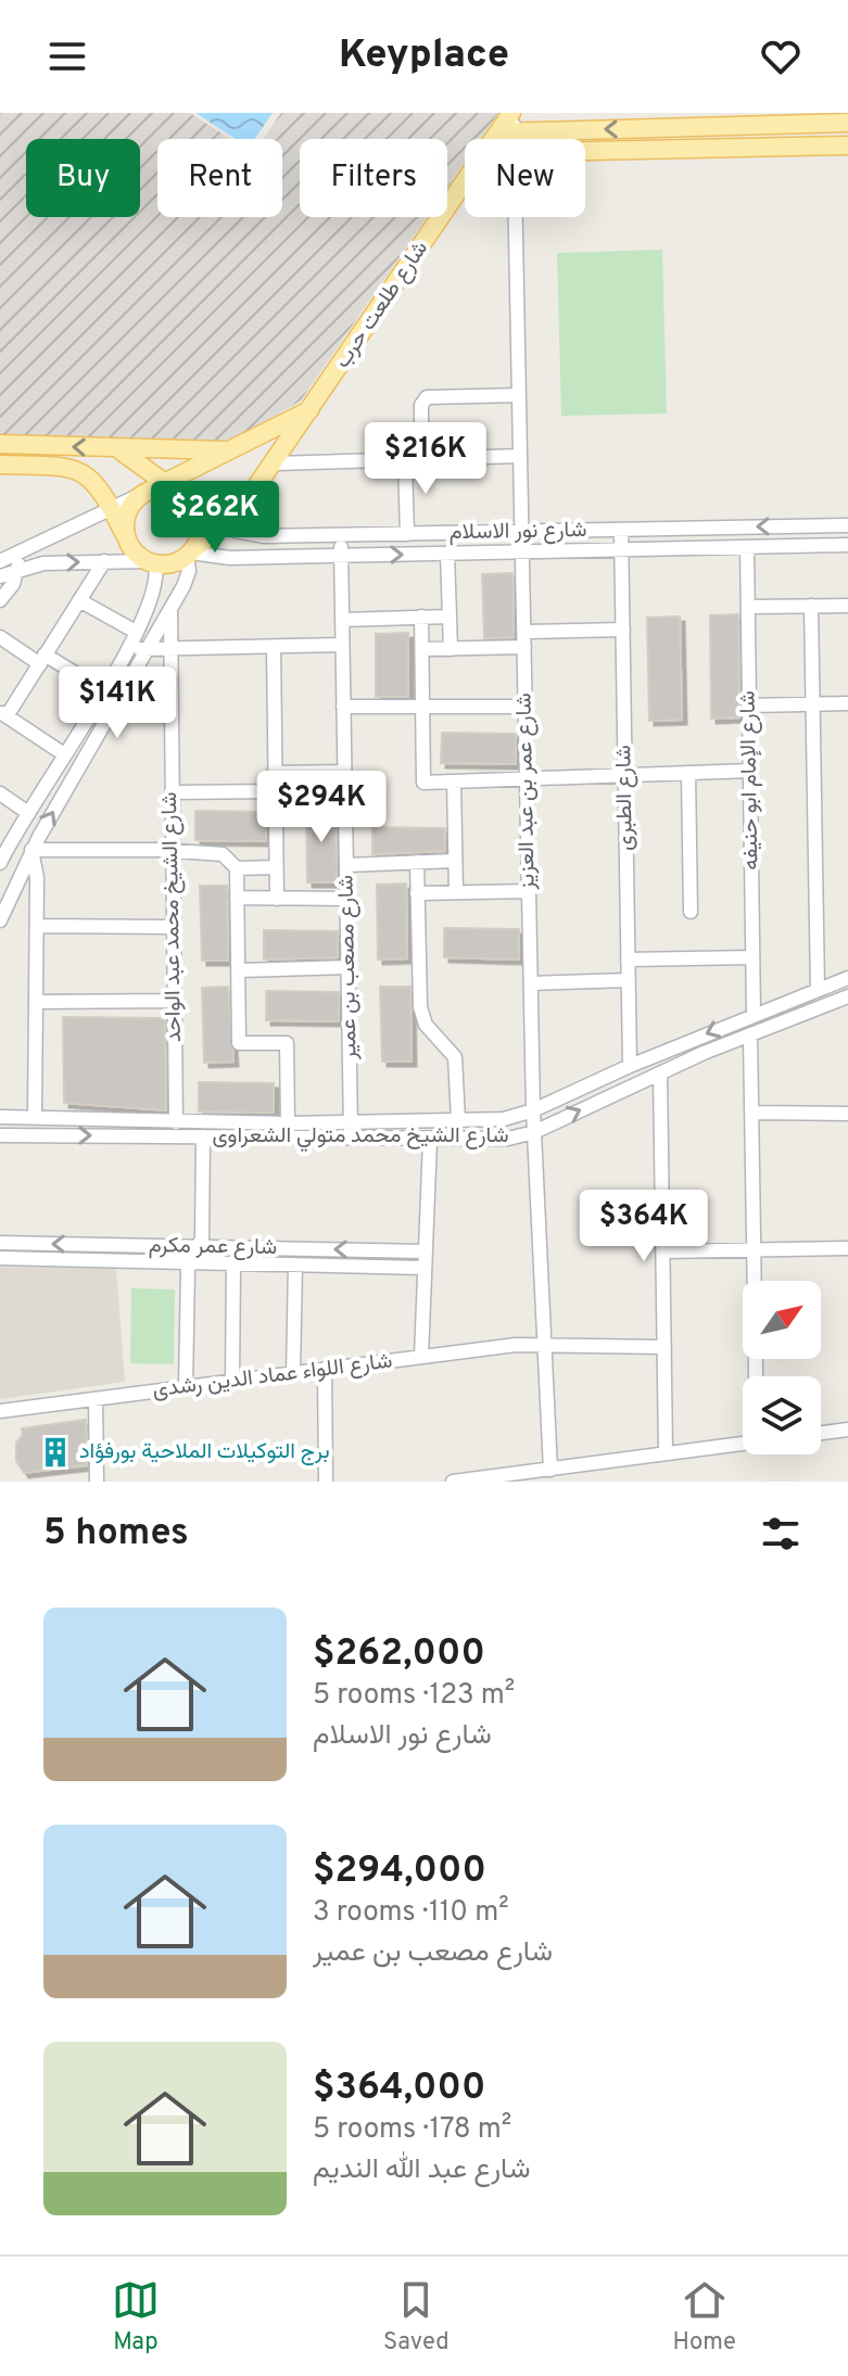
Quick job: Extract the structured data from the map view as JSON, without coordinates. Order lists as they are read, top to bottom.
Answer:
{
  "streets": {
    "main road": ["شارع طلعت حرب"],
    "street": [
      "شارع نور الاسلام",
      "شارع الإمام ابو حنيفه",
      "شارع عمر بن عبد العزيز",
      "شارع الطبرى",
      "شارع الشيخ محمد عبد الواحد",
      "شارع مصعب بن عمير",
      "شارع الشيخ محمد متولي الشعراوى",
      "شارع عمر مكرم",
      "شارع اللواء عماد الدين رشدى"
    ]
  },
  "crossings": [
    ["شارع طلعت حرب", "شارع نور الاسلام"],
    ["شارع طلعت حرب", "شارع عمر بن عبد العزيز"],
    ["شارع نور الاسلام", "شارع الإمام ابو حنيفه"],
    ["شارع نور الاسلام", "شارع عمر بن عبد العزيز"],
    ["شارع نور الاسلام", "شارع الطبرى"],
    ["شارع نور الاسلام", "شارع مصعب بن عمير"],
    ["شارع الإمام ابو حنيفه", "شارع الشيخ محمد متولي الشعراوى"],
    ["شارع عمر بن عبد العزيز", "شارع الشيخ محمد متولي الشعراوى"],
    ["شارع عمر بن عبد العزيز", "شارع اللواء عماد الدين رشدى"],
    ["شارع الطبرى", "شارع الشيخ محمد متولي الشعراوى"],
    ["شارع الشيخ محمد عبد الواحد", "شارع الشيخ محمد متولي الشعراوى"],
    ["شارع مصعب بن عمير", "شارع الشيخ محمد متولي الشعراوى"]
  ],
  "places": {
    "building": ["برج التوكيلات الملاحية بورفؤاد"]
  },
  "north": "top right",
  "page": {
    "header": "Keyplace",
    "chip": [
      "Buy",
      "Rent",
      "Filters",
      "New"
    ],
    "price": [
      "$216K",
      "$262K",
      "$141K",
      "$294K",
      "$364K"
    ],
    "heading": "5 homes",
    "list": [
      {
        "name": "$262,000",
        "note": "5 rooms · 123 m² · شارع نور الاسلام"
      },
      {
        "name": "$294,000",
        "note": "3 rooms · 110 m² · شارع مصعب بن عمير"
      },
      {
        "name": "$364,000",
        "note": "5 rooms · 178 m² · شارع عبد الله النديم"
      }
    ],
    "tabs": ["Map", "Saved", "Home"]
  }
}
